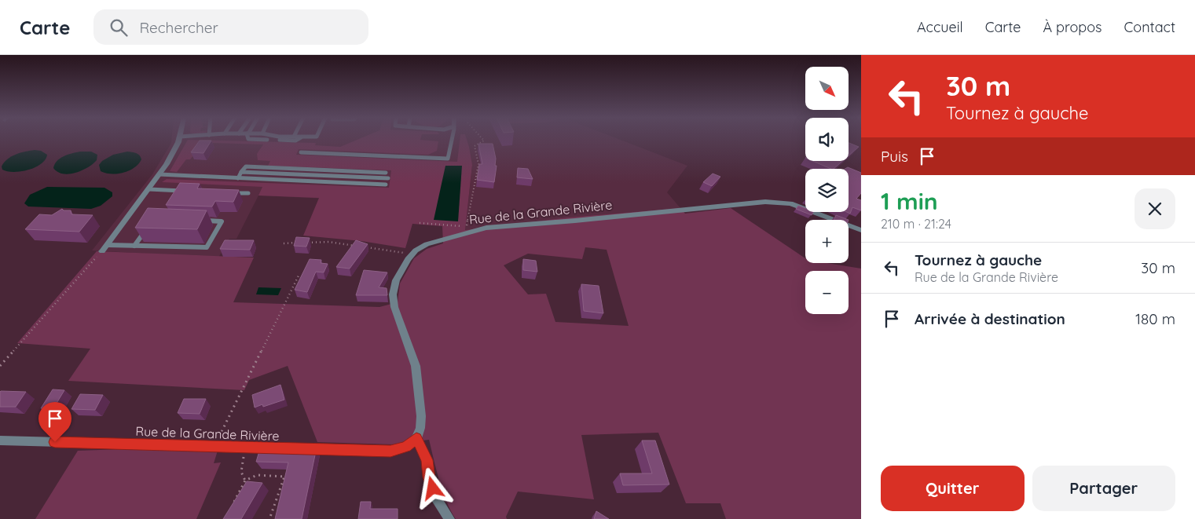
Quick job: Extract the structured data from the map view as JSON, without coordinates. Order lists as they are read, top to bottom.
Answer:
{
  "streets": {
    "street": ["Rue de la Grande Rivière"]
  },
  "north": "bottom right",
  "page": {
    "header": "Carte",
    "search": "Rechercher",
    "nav": [
      "Accueil",
      "Carte",
      "À propos",
      "Contact"
    ],
    "turn": ["30 m", "Tournez à gauche"],
    "map_buttons": ["+", "−"],
    "then": "Puis",
    "heading": ["1 min", "210 m · 21:24"],
    "list": [
      {
        "name": "Tournez à gauche",
        "note": "Rue de la Grande Rivière",
        "value": "30 m"
      },
      {
        "name": "Arrivée à destination",
        "value": "180 m"
      }
    ],
    "buttons": ["Quitter", "Partager"]
  }
}
